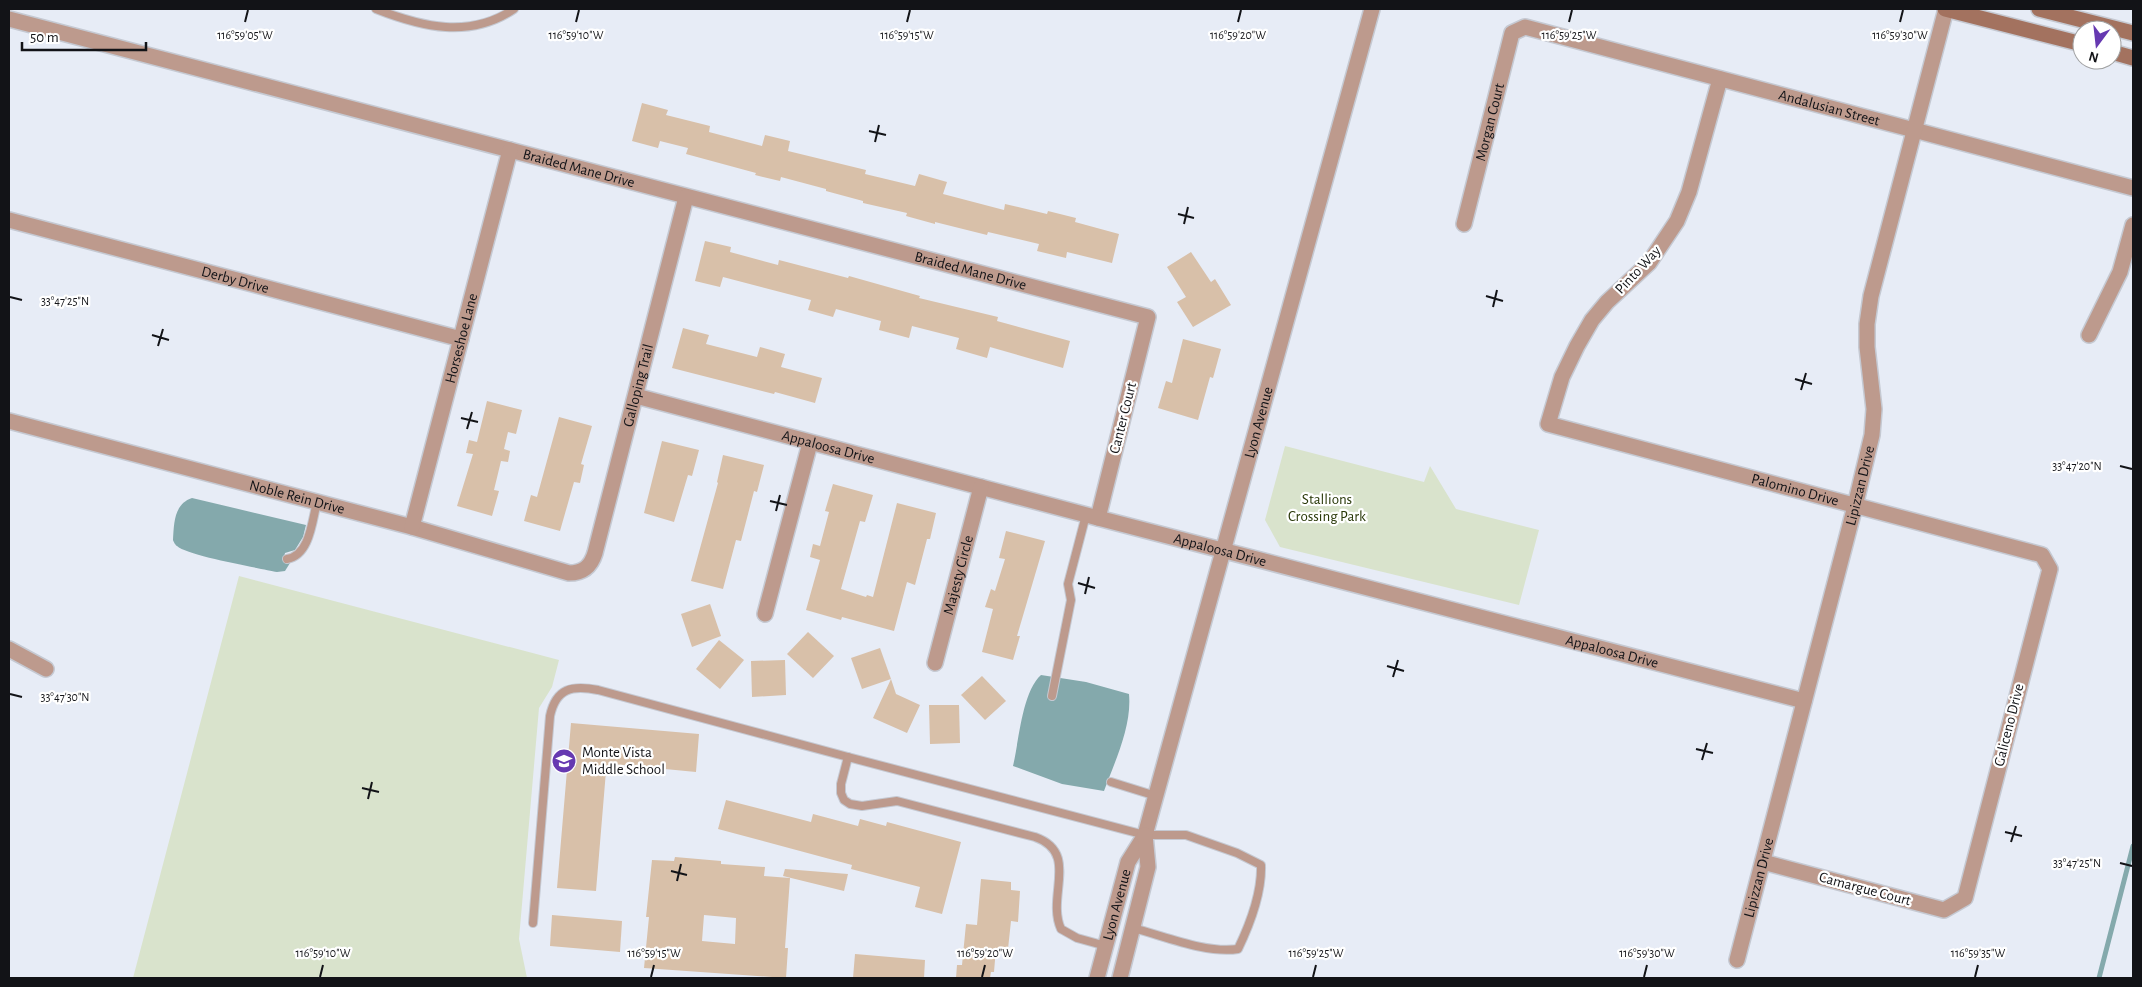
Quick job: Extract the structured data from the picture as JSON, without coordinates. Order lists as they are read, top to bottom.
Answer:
{
  "streets": {
    "street": [
      "Andalusian Street",
      "Morgan Court",
      "Braided Mane Drive",
      "Pinto Way",
      "Derby Drive",
      "Horseshoe Lane",
      "Galloping Trail",
      "Canter Court",
      "Lyon Avenue",
      "Appaloosa Drive",
      "Lipizzan Drive",
      "Palomino Drive",
      "Noble Rein Drive",
      "Majesty Circle",
      "Galiceno Drive",
      "Camargue Court"
    ]
  },
  "crossings": [
    ["Andalusian Street", "Morgan Court"],
    ["Andalusian Street", "Pinto Way"],
    ["Andalusian Street", "Lipizzan Drive"],
    ["Braided Mane Drive", "Horseshoe Lane"],
    ["Braided Mane Drive", "Galloping Trail"],
    ["Braided Mane Drive", "Canter Court"],
    ["Pinto Way", "Palomino Drive"],
    ["Derby Drive", "Horseshoe Lane"],
    ["Horseshoe Lane", "Noble Rein Drive"],
    ["Galloping Trail", "Appaloosa Drive"],
    ["Galloping Trail", "Noble Rein Drive"],
    ["Canter Court", "Appaloosa Drive"],
    ["Lyon Avenue", "Appaloosa Drive"],
    ["Appaloosa Drive", "Lipizzan Drive"],
    ["Appaloosa Drive", "Majesty Circle"],
    ["Lipizzan Drive", "Palomino Drive"],
    ["Lipizzan Drive", "Camargue Court"],
    ["Palomino Drive", "Galiceno Drive"],
    ["Galiceno Drive", "Camargue Court"]
  ],
  "parks": ["Stallions Crossing Park"],
  "places": {
    "school or university": ["Monte Vista Middle School"]
  },
  "scale_bar": "50 m",
  "north": "bottom",
  "coordinates": [
    "116°59'05\"W",
    "116°59'10\"W",
    "116°59'15\"W",
    "116°59'20\"W",
    "116°59'25\"W",
    "116°59'30\"W",
    "33°47'25\"N",
    "33°47'20\"N",
    "33°47'30\"N",
    "116°59'35\"W"
  ]
}
